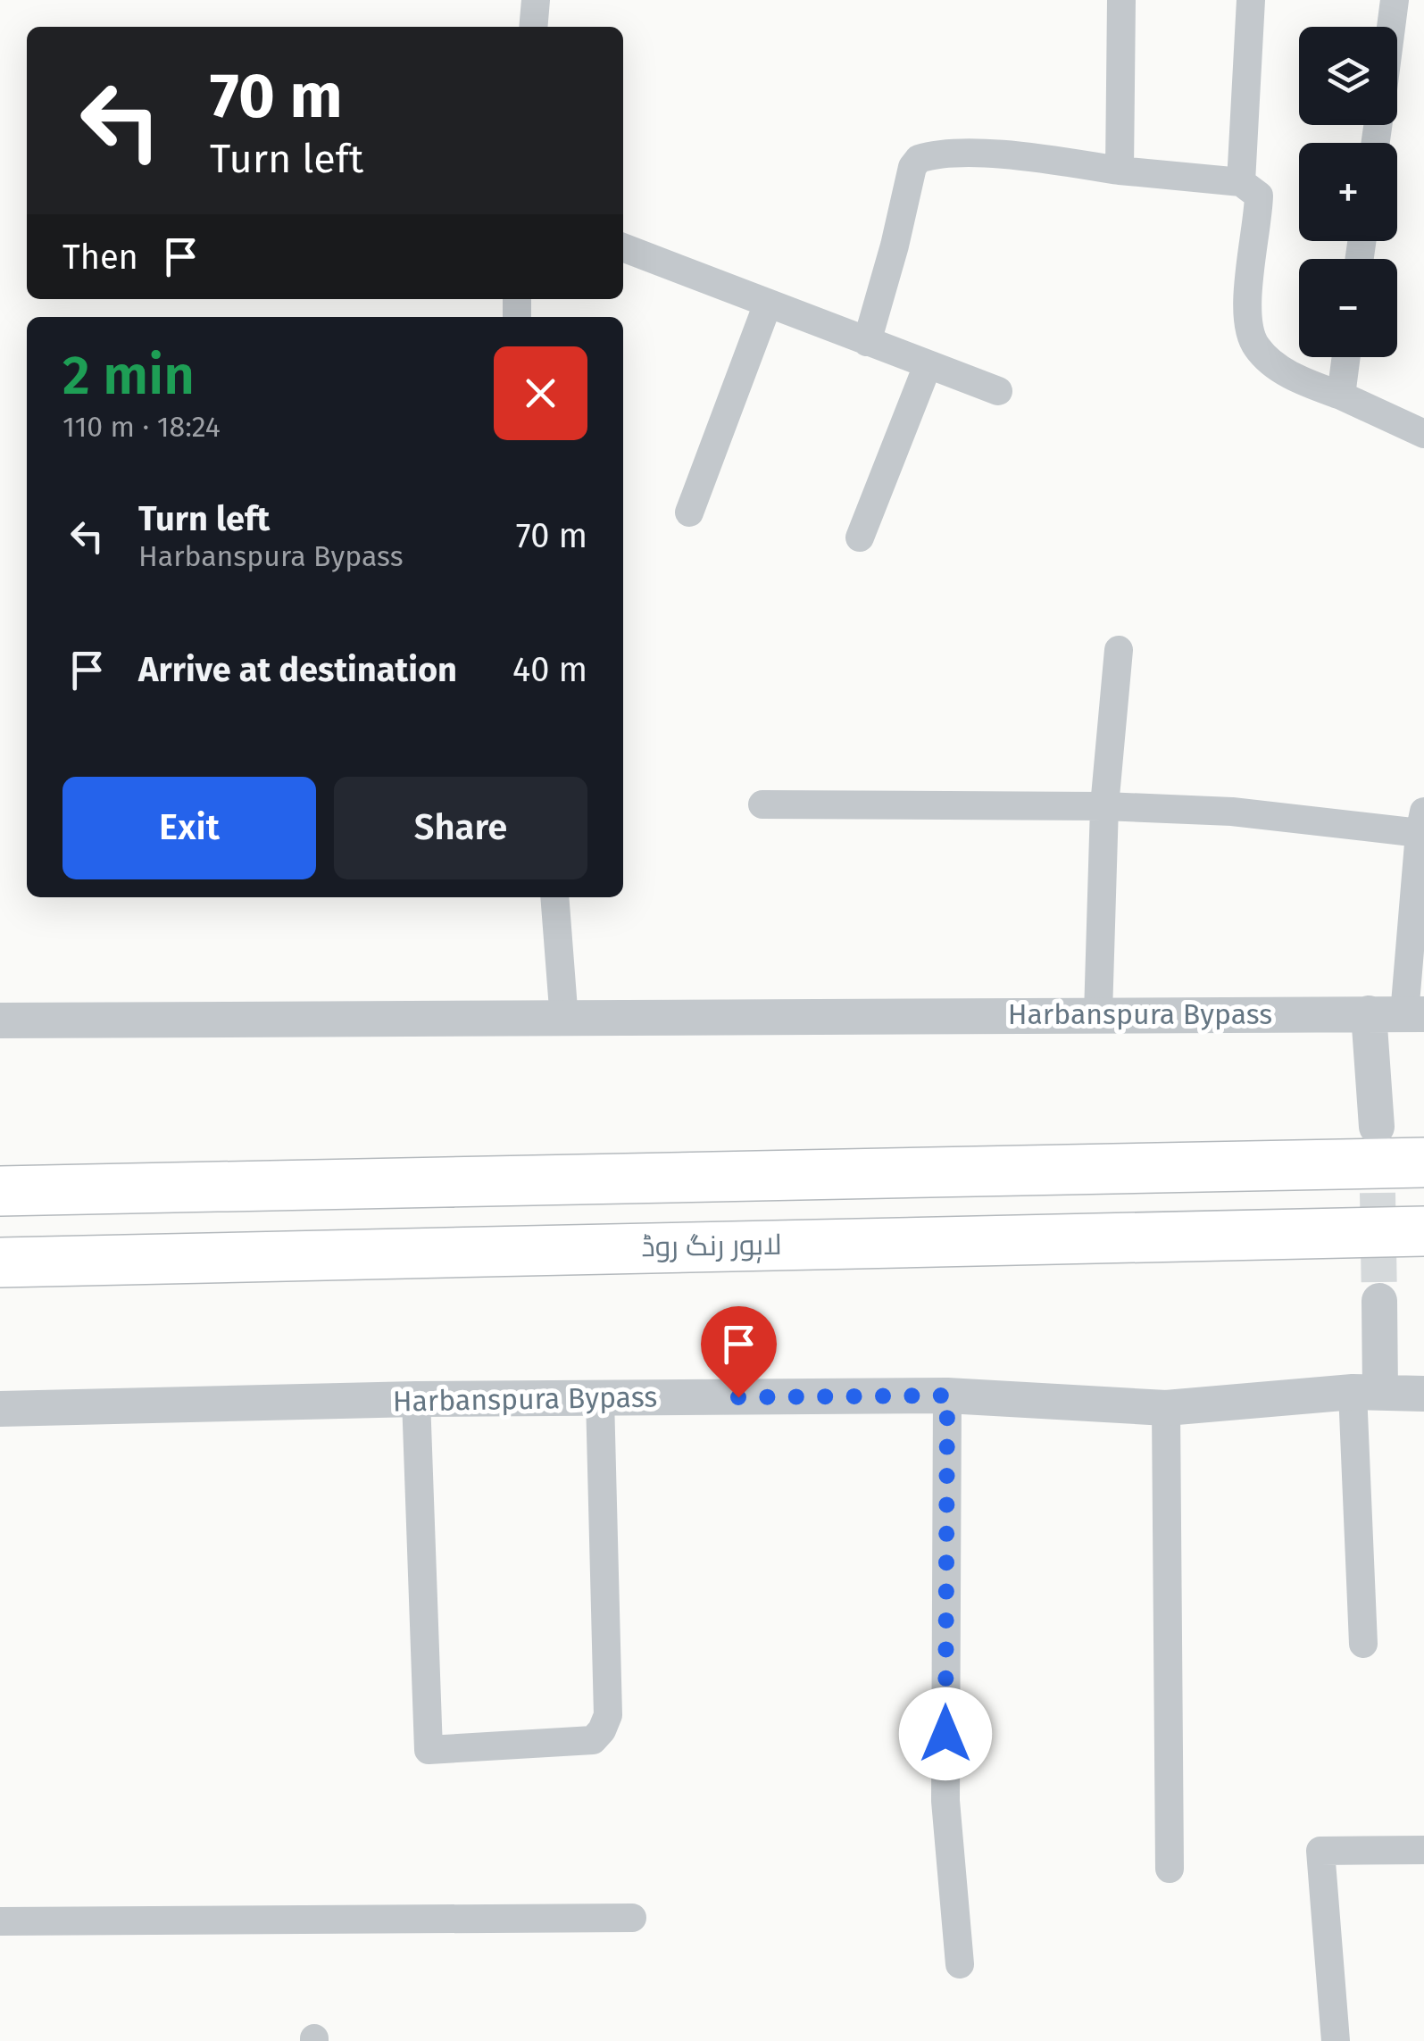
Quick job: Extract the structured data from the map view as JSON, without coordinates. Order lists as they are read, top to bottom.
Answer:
{
  "streets": {
    "highway": ["لاہور رنگ روڈ"],
    "street": ["Harbanspura Bypass"]
  },
  "page": {
    "map_buttons": ["+", "−"],
    "turn": ["70 m", "Turn left"],
    "then": "Then",
    "heading": ["2 min", "110 m · 18:24"],
    "list": [
      {
        "name": "Turn left",
        "note": "Harbanspura Bypass",
        "value": "70 m"
      },
      {
        "name": "Arrive at destination",
        "value": "40 m"
      }
    ],
    "buttons": ["Exit", "Share"]
  }
}
